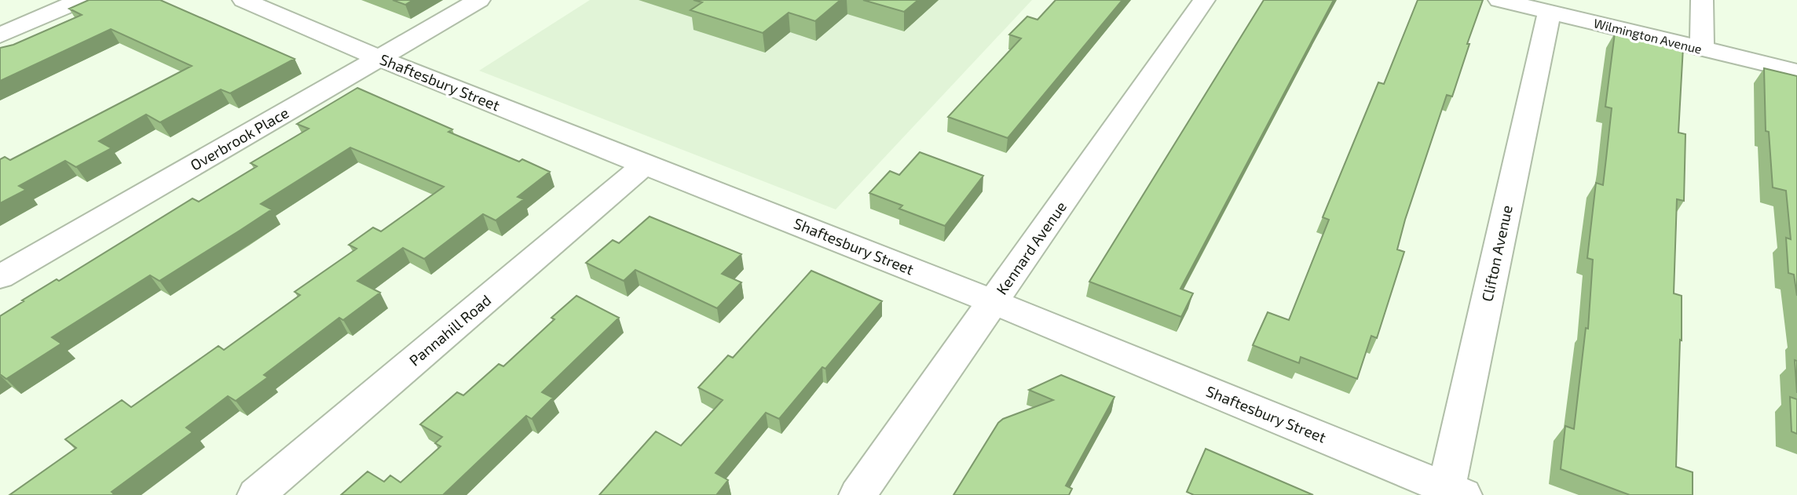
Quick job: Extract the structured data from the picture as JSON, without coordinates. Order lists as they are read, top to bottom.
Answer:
{
  "streets": {
    "street": [
      "Wilmington Avenue",
      "Shaftesbury Street",
      "Overbrook Place",
      "Kennard Avenue",
      "Clifton Avenue",
      "Pannahill Road"
    ]
  },
  "crossings": [
    ["Wilmington Avenue", "Clifton Avenue"],
    ["Shaftesbury Street", "Overbrook Place"],
    ["Shaftesbury Street", "Kennard Avenue"],
    ["Shaftesbury Street", "Clifton Avenue"],
    ["Shaftesbury Street", "Pannahill Road"]
  ]
}
